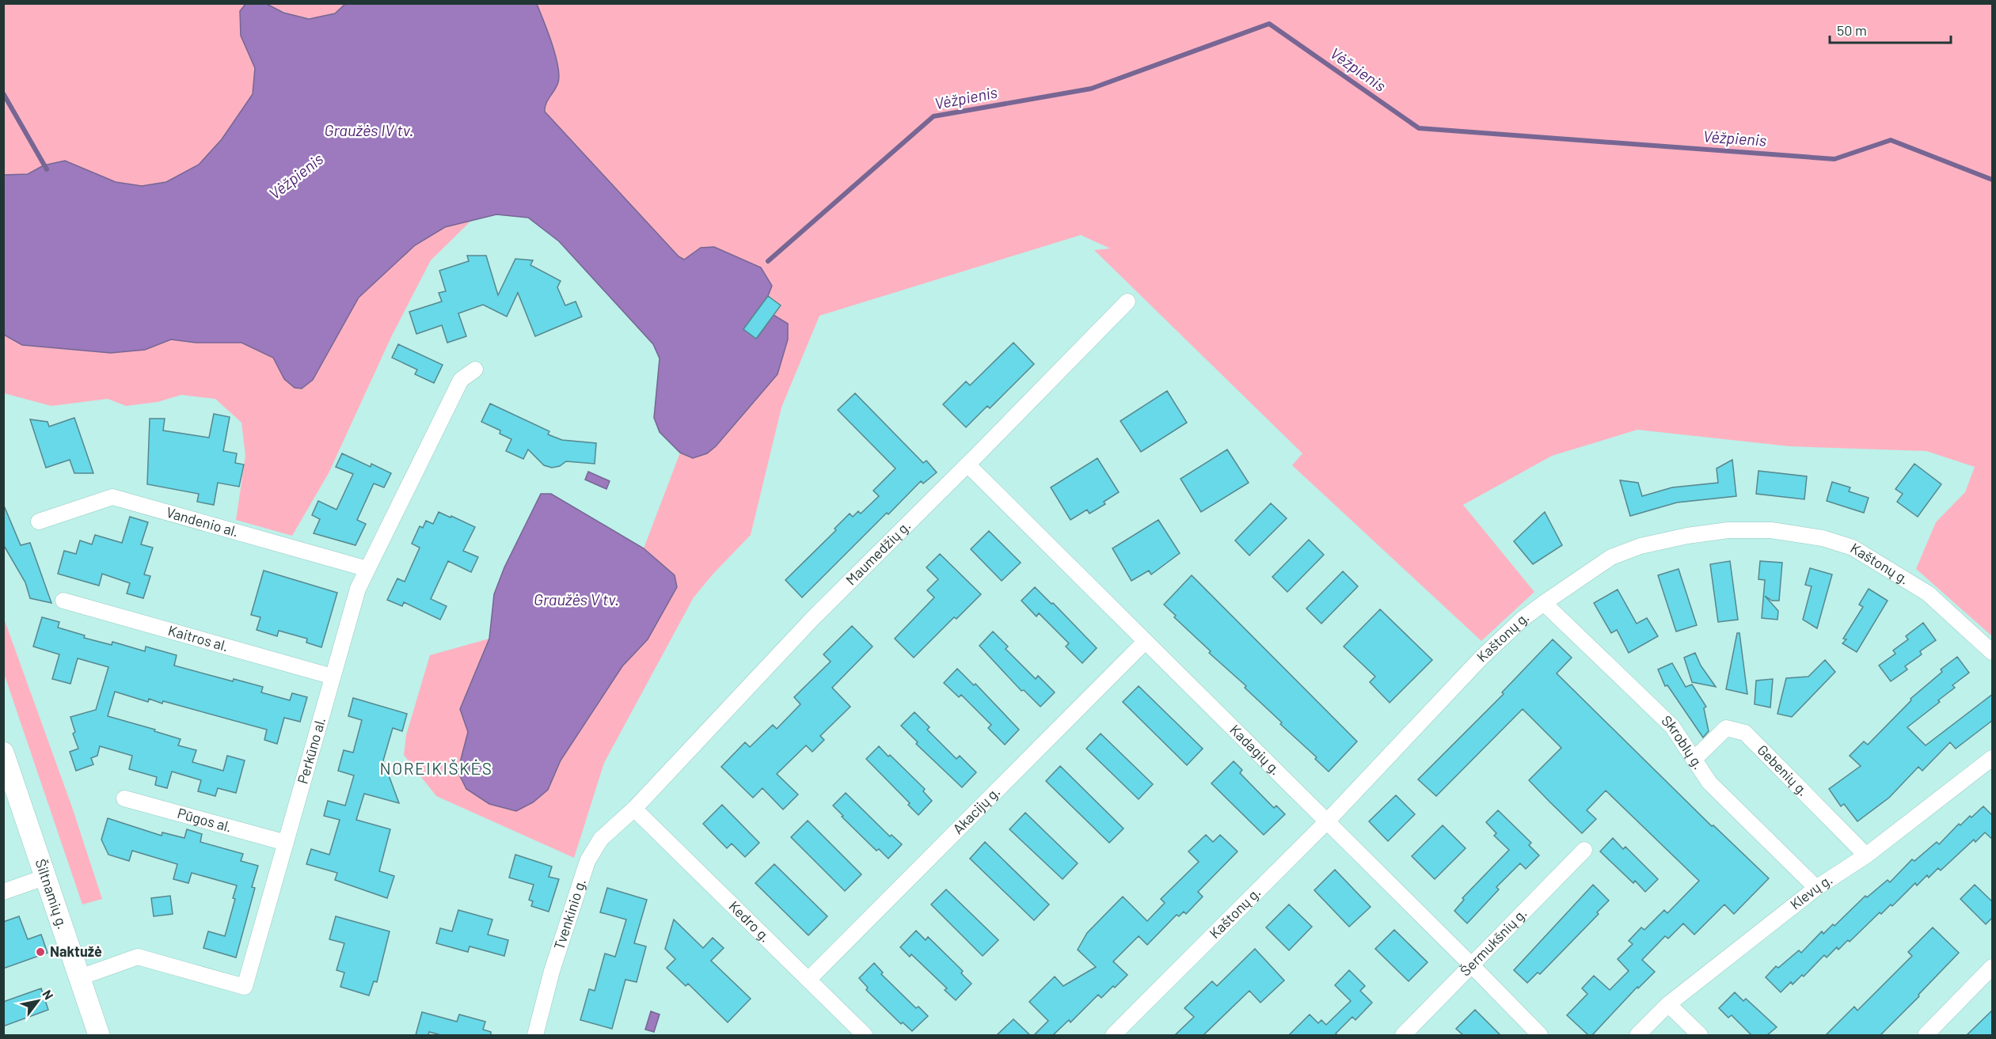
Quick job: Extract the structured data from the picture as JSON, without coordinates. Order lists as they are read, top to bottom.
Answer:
{
  "streets": {
    "main road": ["Šiltnamių g."],
    "street": [
      "Vandenio al.",
      "Maumedžių g.",
      "Kaštonų g.",
      "Kaitros al.",
      "Skroblų g.",
      "Kadagių g.",
      "Perkūno al.",
      "Gebenių g.",
      "Akacijų g.",
      "Pūgos al.",
      "Klevų g.",
      "Tvenkinio g.",
      "Kedro g.",
      "Šermukšnių g."
    ]
  },
  "crossings": [
    ["Vandenio al.", "Perkūno al."],
    ["Maumedžių g.", "Kadagių g."],
    ["Maumedžių g.", "Tvenkinio g."],
    ["Maumedžių g.", "Kedro g."],
    ["Kaštonų g.", "Skroblų g."],
    ["Kaštonų g.", "Kadagių g."],
    ["Kaitros al.", "Perkūno al."],
    ["Skroblų g.", "Gebenių g."],
    ["Skroblų g.", "Klevų g."],
    ["Kadagių g.", "Akacijų g."],
    ["Kadagių g.", "Šermukšnių g."],
    ["Perkūno al.", "Pūgos al."],
    ["Perkūno al.", "Šiltnamių g."],
    ["Gebenių g.", "Klevų g."],
    ["Akacijų g.", "Kedro g."],
    ["Tvenkinio g.", "Kedro g."]
  ],
  "districts": ["NOREIKIŠKĖS"],
  "water": ["Vėžpienis", "Graužės IV tv.", "Graužės V tv."],
  "places": ["Naktužė"],
  "scale_bar": "50 m",
  "north": "top right"
}
